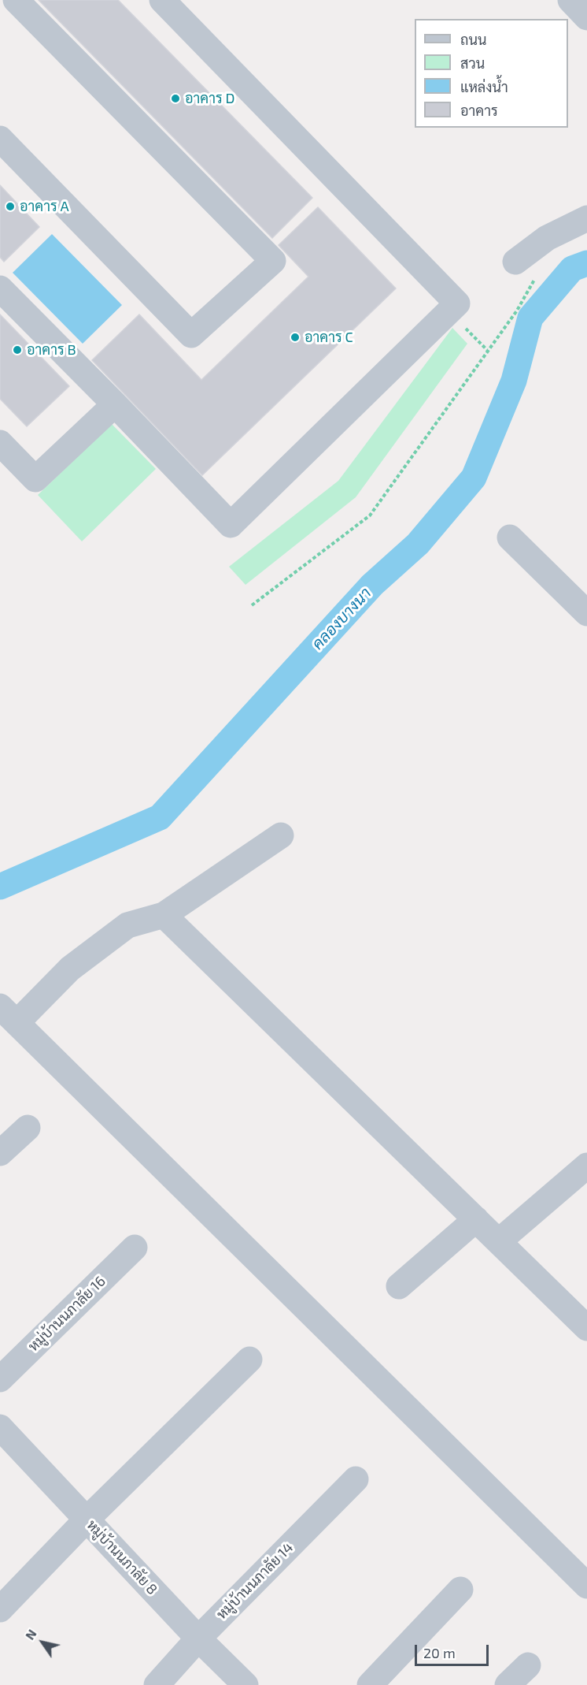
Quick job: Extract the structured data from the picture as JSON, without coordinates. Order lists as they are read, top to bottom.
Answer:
{
  "streets": {
    "street": ["หมู่บ้านนภาลัย 16", "หมู่บ้านนภาลัย 8", "หมู่บ้านนภาลัย 14"]
  },
  "crossings": [
    ["หมู่บ้านนภาลัย 8", "หมู่บ้านนภาลัย 14"]
  ],
  "water": ["คลองบางนา"],
  "places": [
    "อาคาร D",
    "อาคาร A",
    "อาคาร C",
    "อาคาร B"
  ],
  "legend": [
    "ถนน",
    "สวน",
    "แหล่งน้ำ",
    "อาคาร"
  ],
  "scale_bar": "20 m",
  "north": "top left"
}
